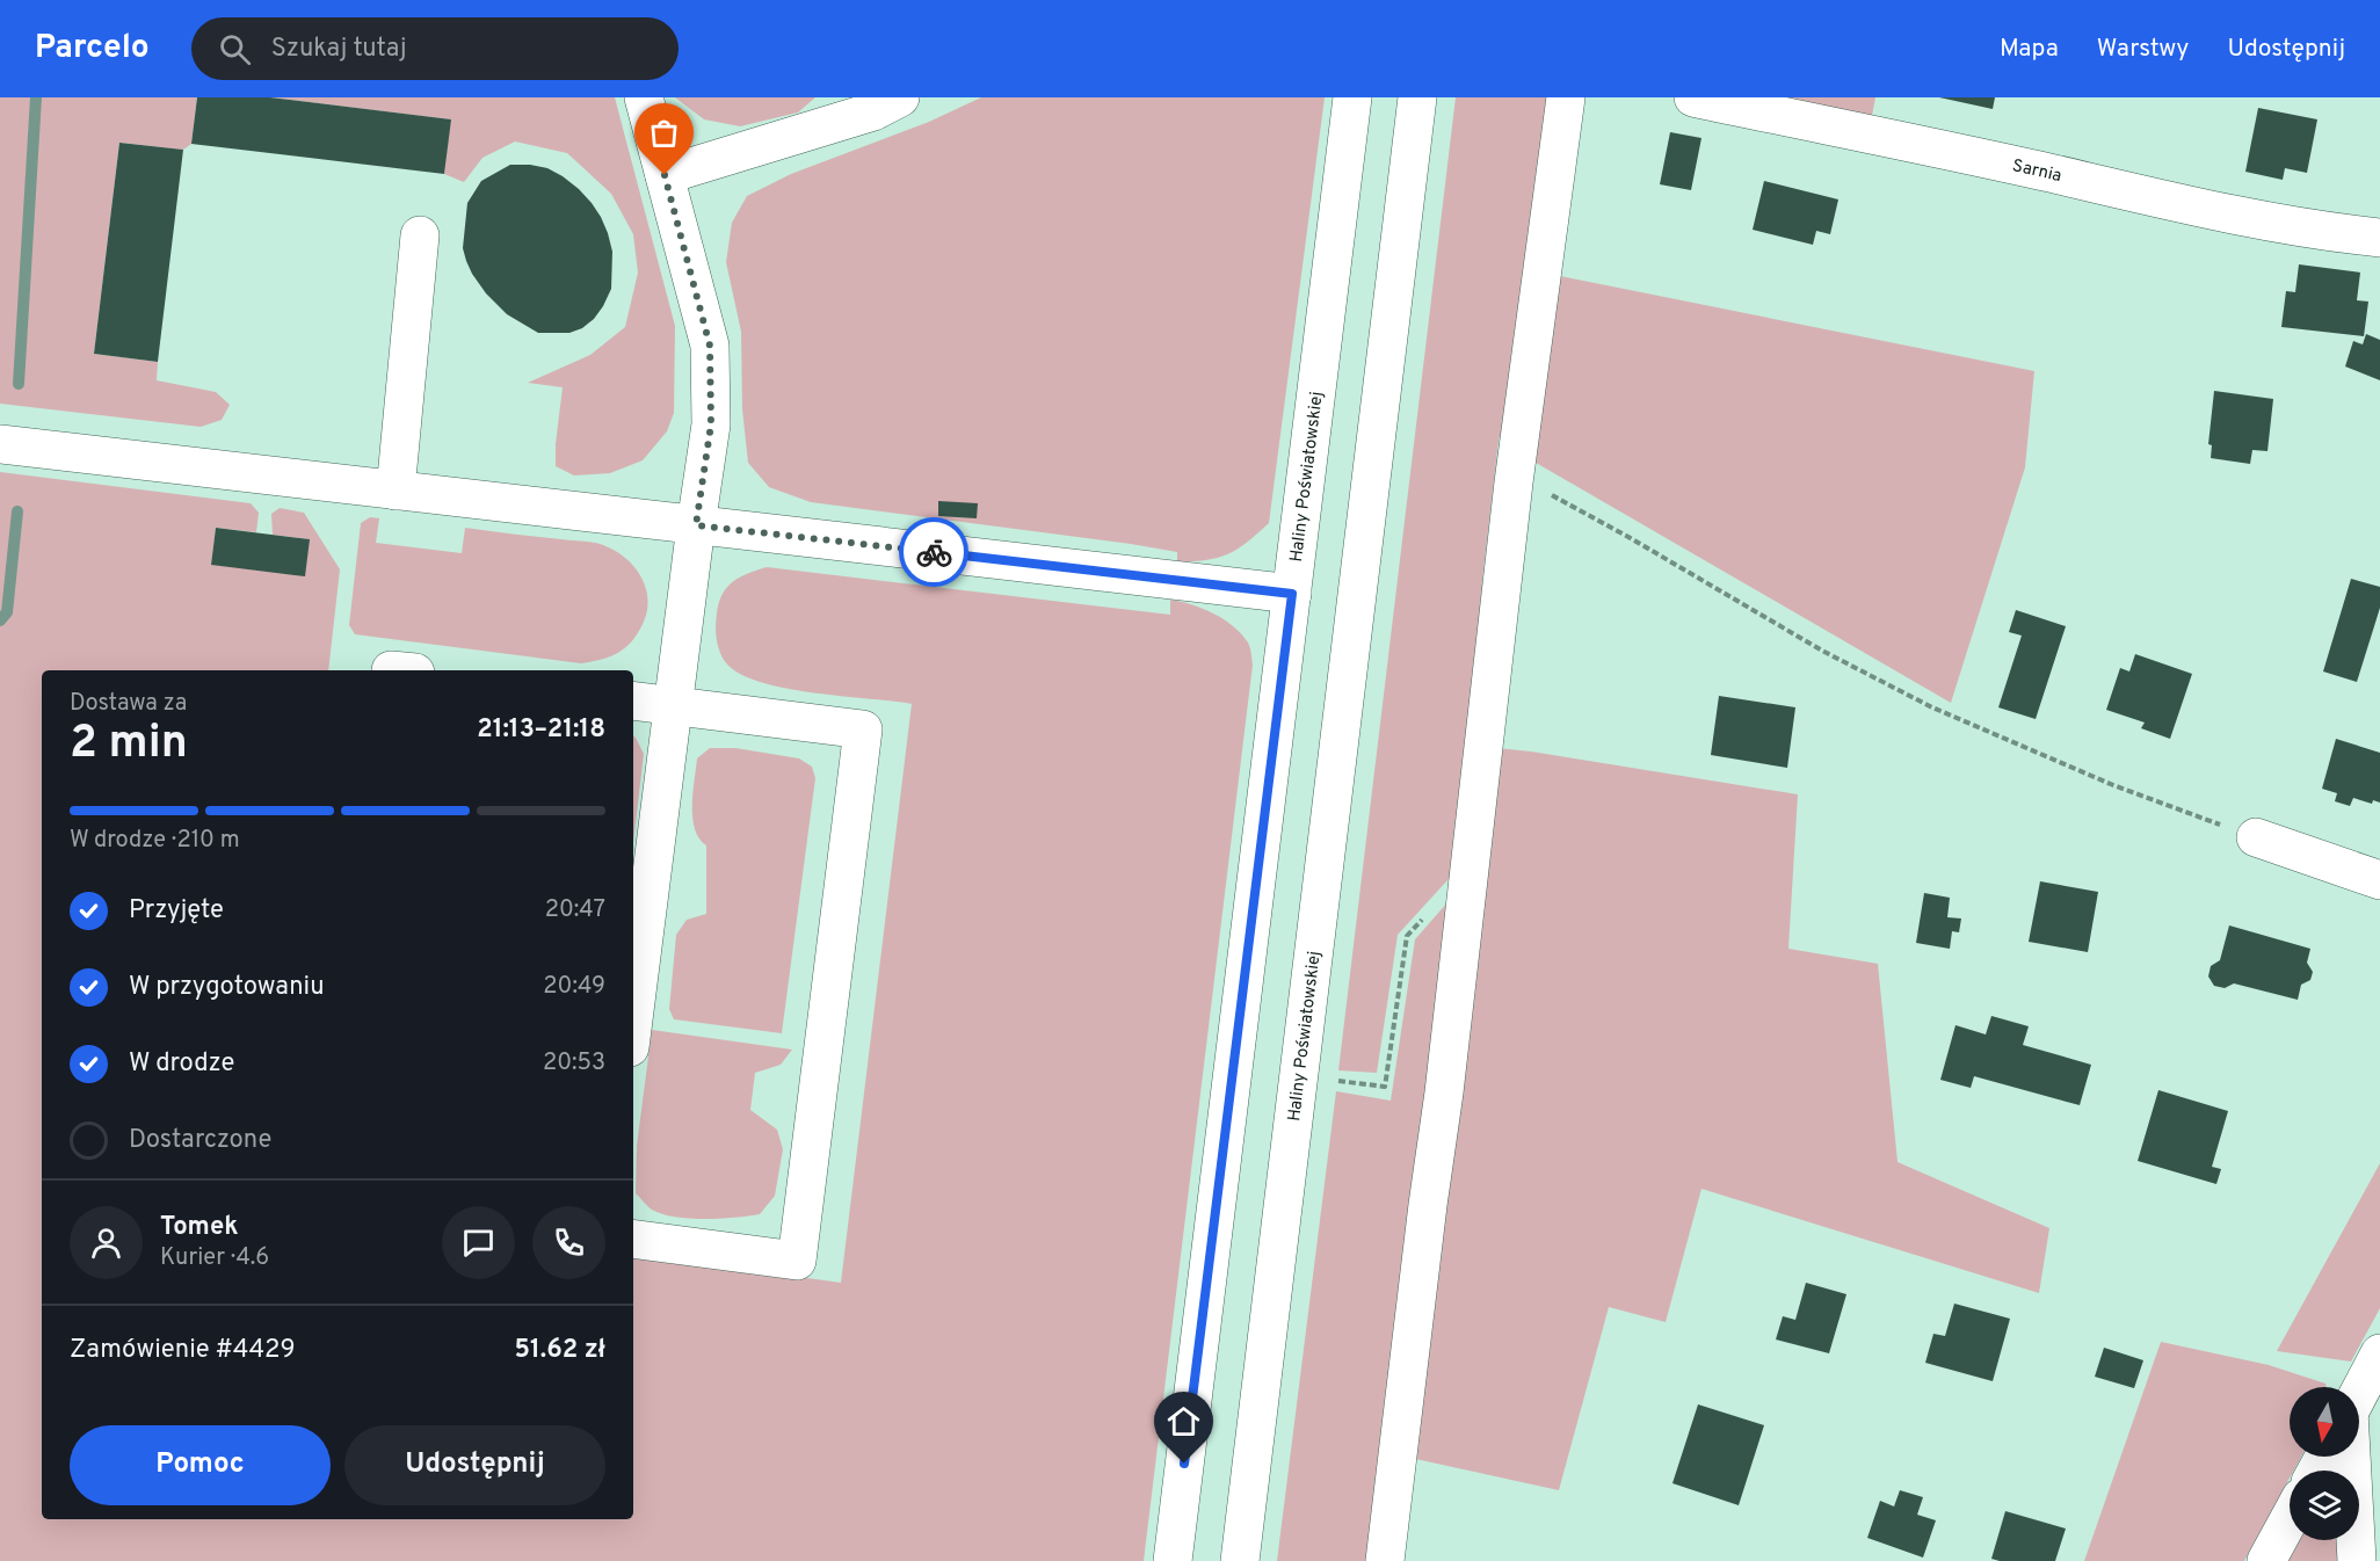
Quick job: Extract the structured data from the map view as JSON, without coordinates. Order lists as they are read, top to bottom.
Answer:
{
  "streets": {
    "main road": ["Sarnia", "Haliny Poświatowskiej"]
  },
  "north": "bottom",
  "page": {
    "header": "Parcelo",
    "search": "Szukaj tutaj",
    "nav": ["Mapa", "Warstwy", "Udostępnij"],
    "heading": ["2 min", "Dostawa za", "21:13–21:18"],
    "panel": [
      "Tomek",
      "Kurier · 4.6",
      "Zamówienie #4429",
      "51.62 zł"
    ],
    "bar": "W drodze · 210 m",
    "list": [
      ["Przyjęte", "20:47"],
      ["W przygotowaniu", "20:49"],
      ["W drodze", "20:53"],
      "Dostarczone"
    ],
    "buttons": ["Pomoc", "Udostępnij"]
  }
}
